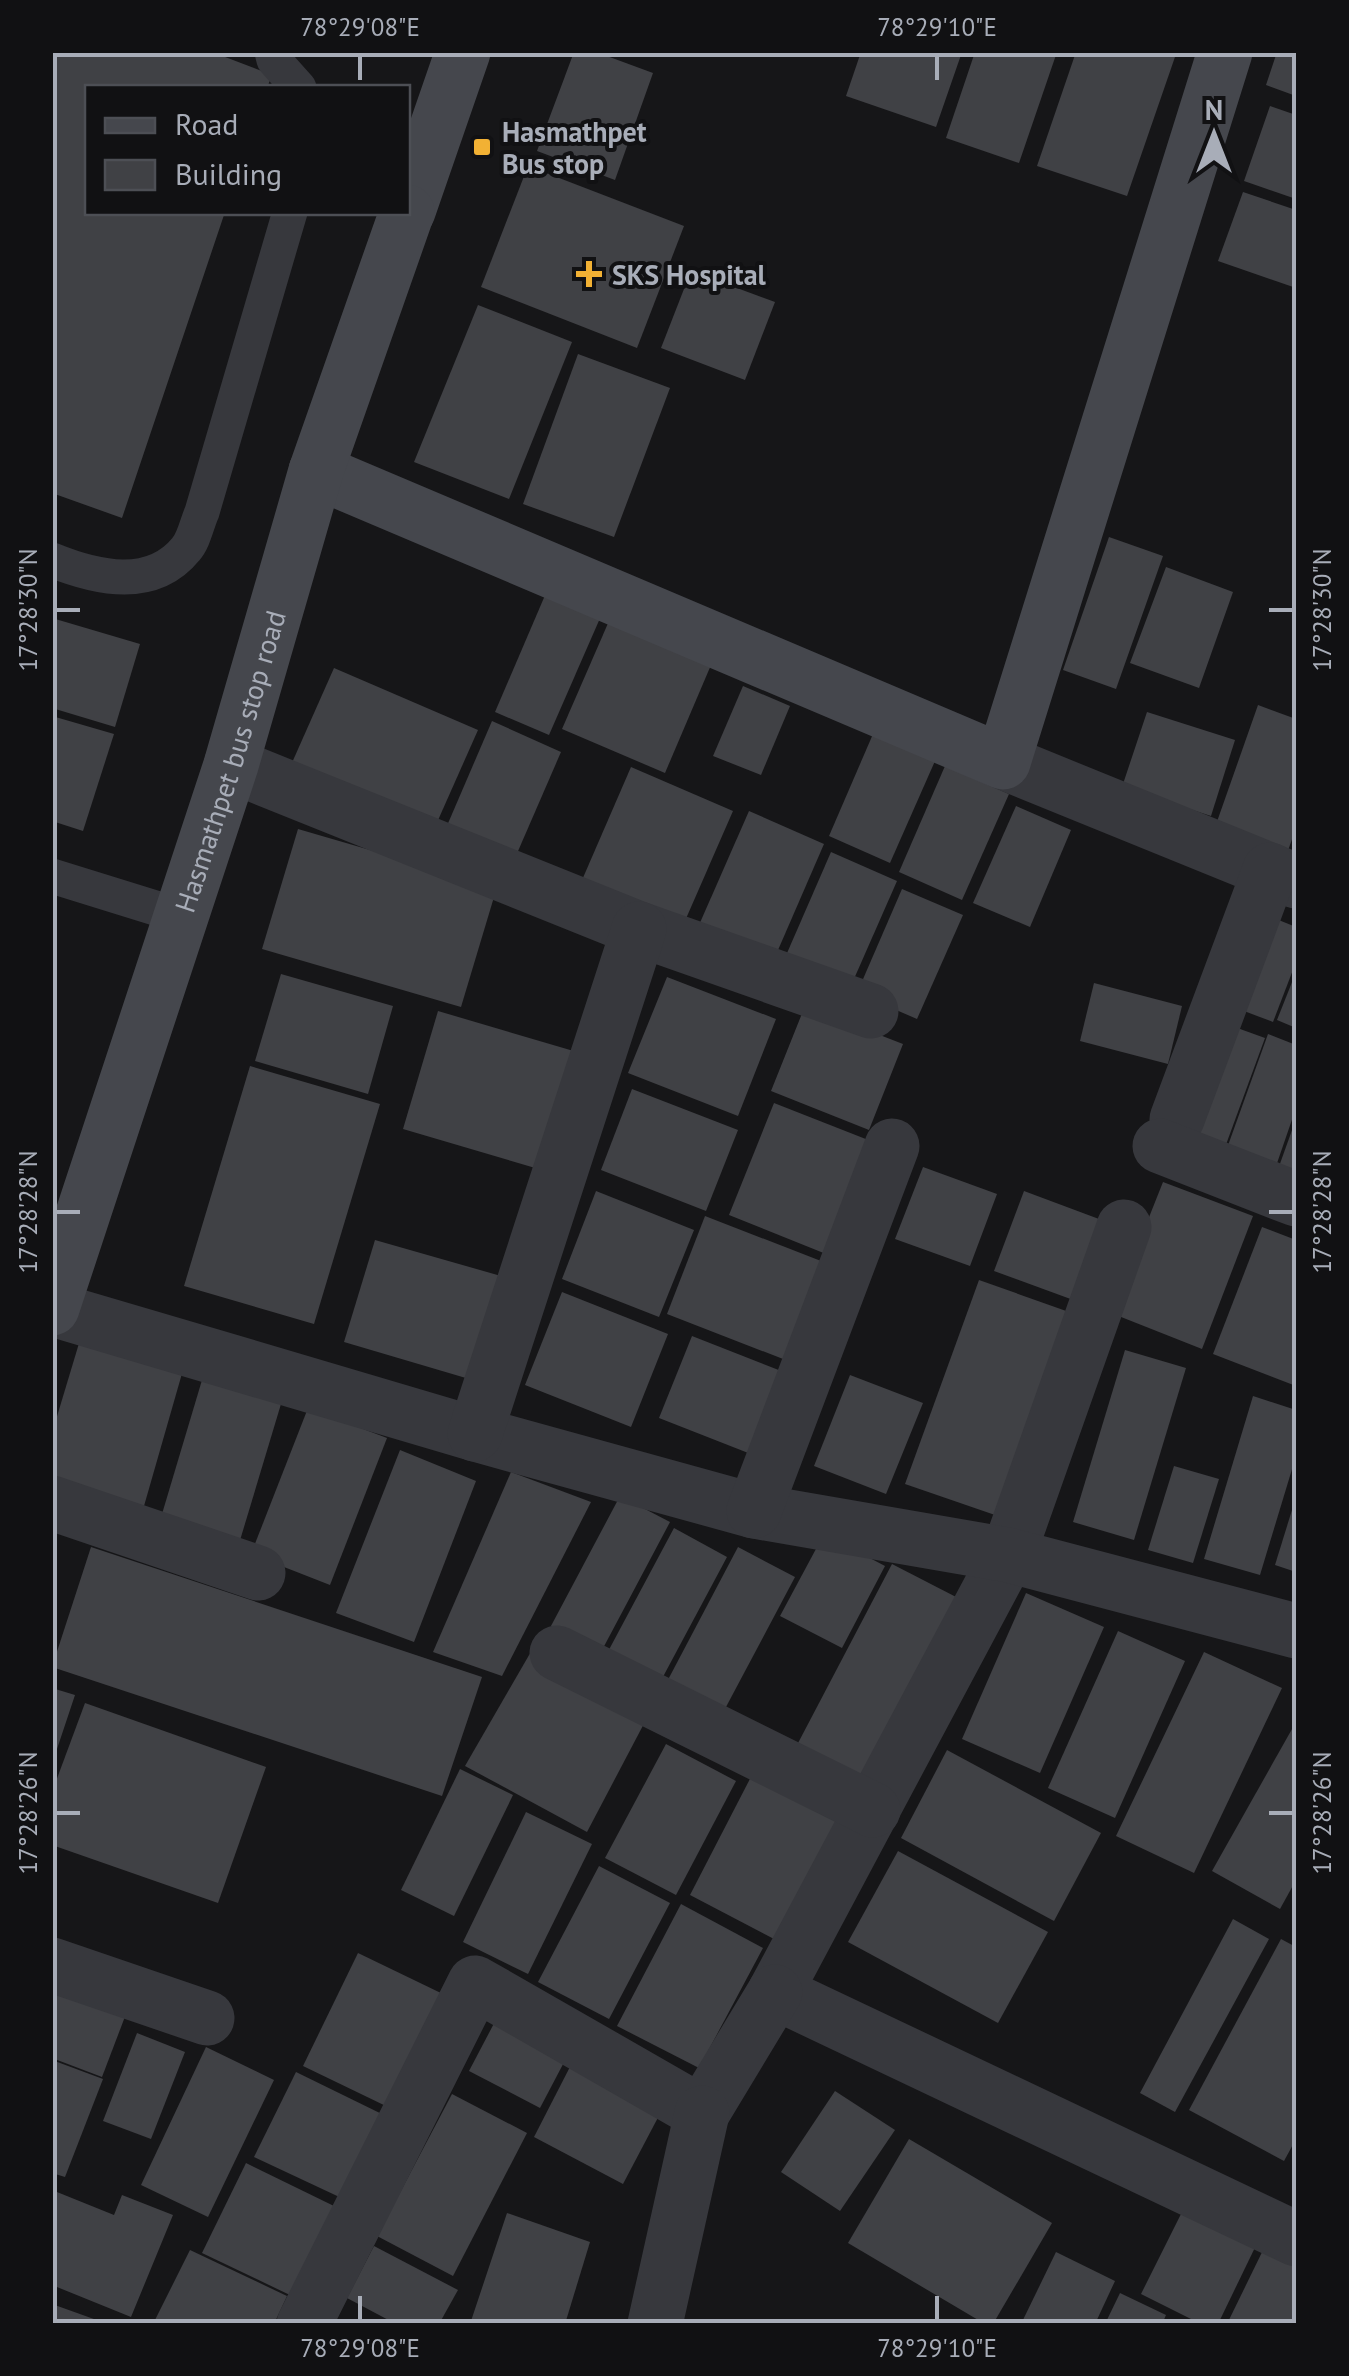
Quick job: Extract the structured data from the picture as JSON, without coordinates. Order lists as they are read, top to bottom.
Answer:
{
  "streets": {
    "street": ["Hasmathpet bus stop road"]
  },
  "places": {
    "transit": ["Hasmathpet Bus stop"],
    "health": ["SKS Hospital"]
  },
  "legend": ["Road", "Building"],
  "north": "top",
  "coordinates": [
    "78°29'08\"E",
    "78°29'10\"E",
    "17°28'30\"N",
    "17°28'28\"N",
    "17°28'26\"N"
  ]
}
